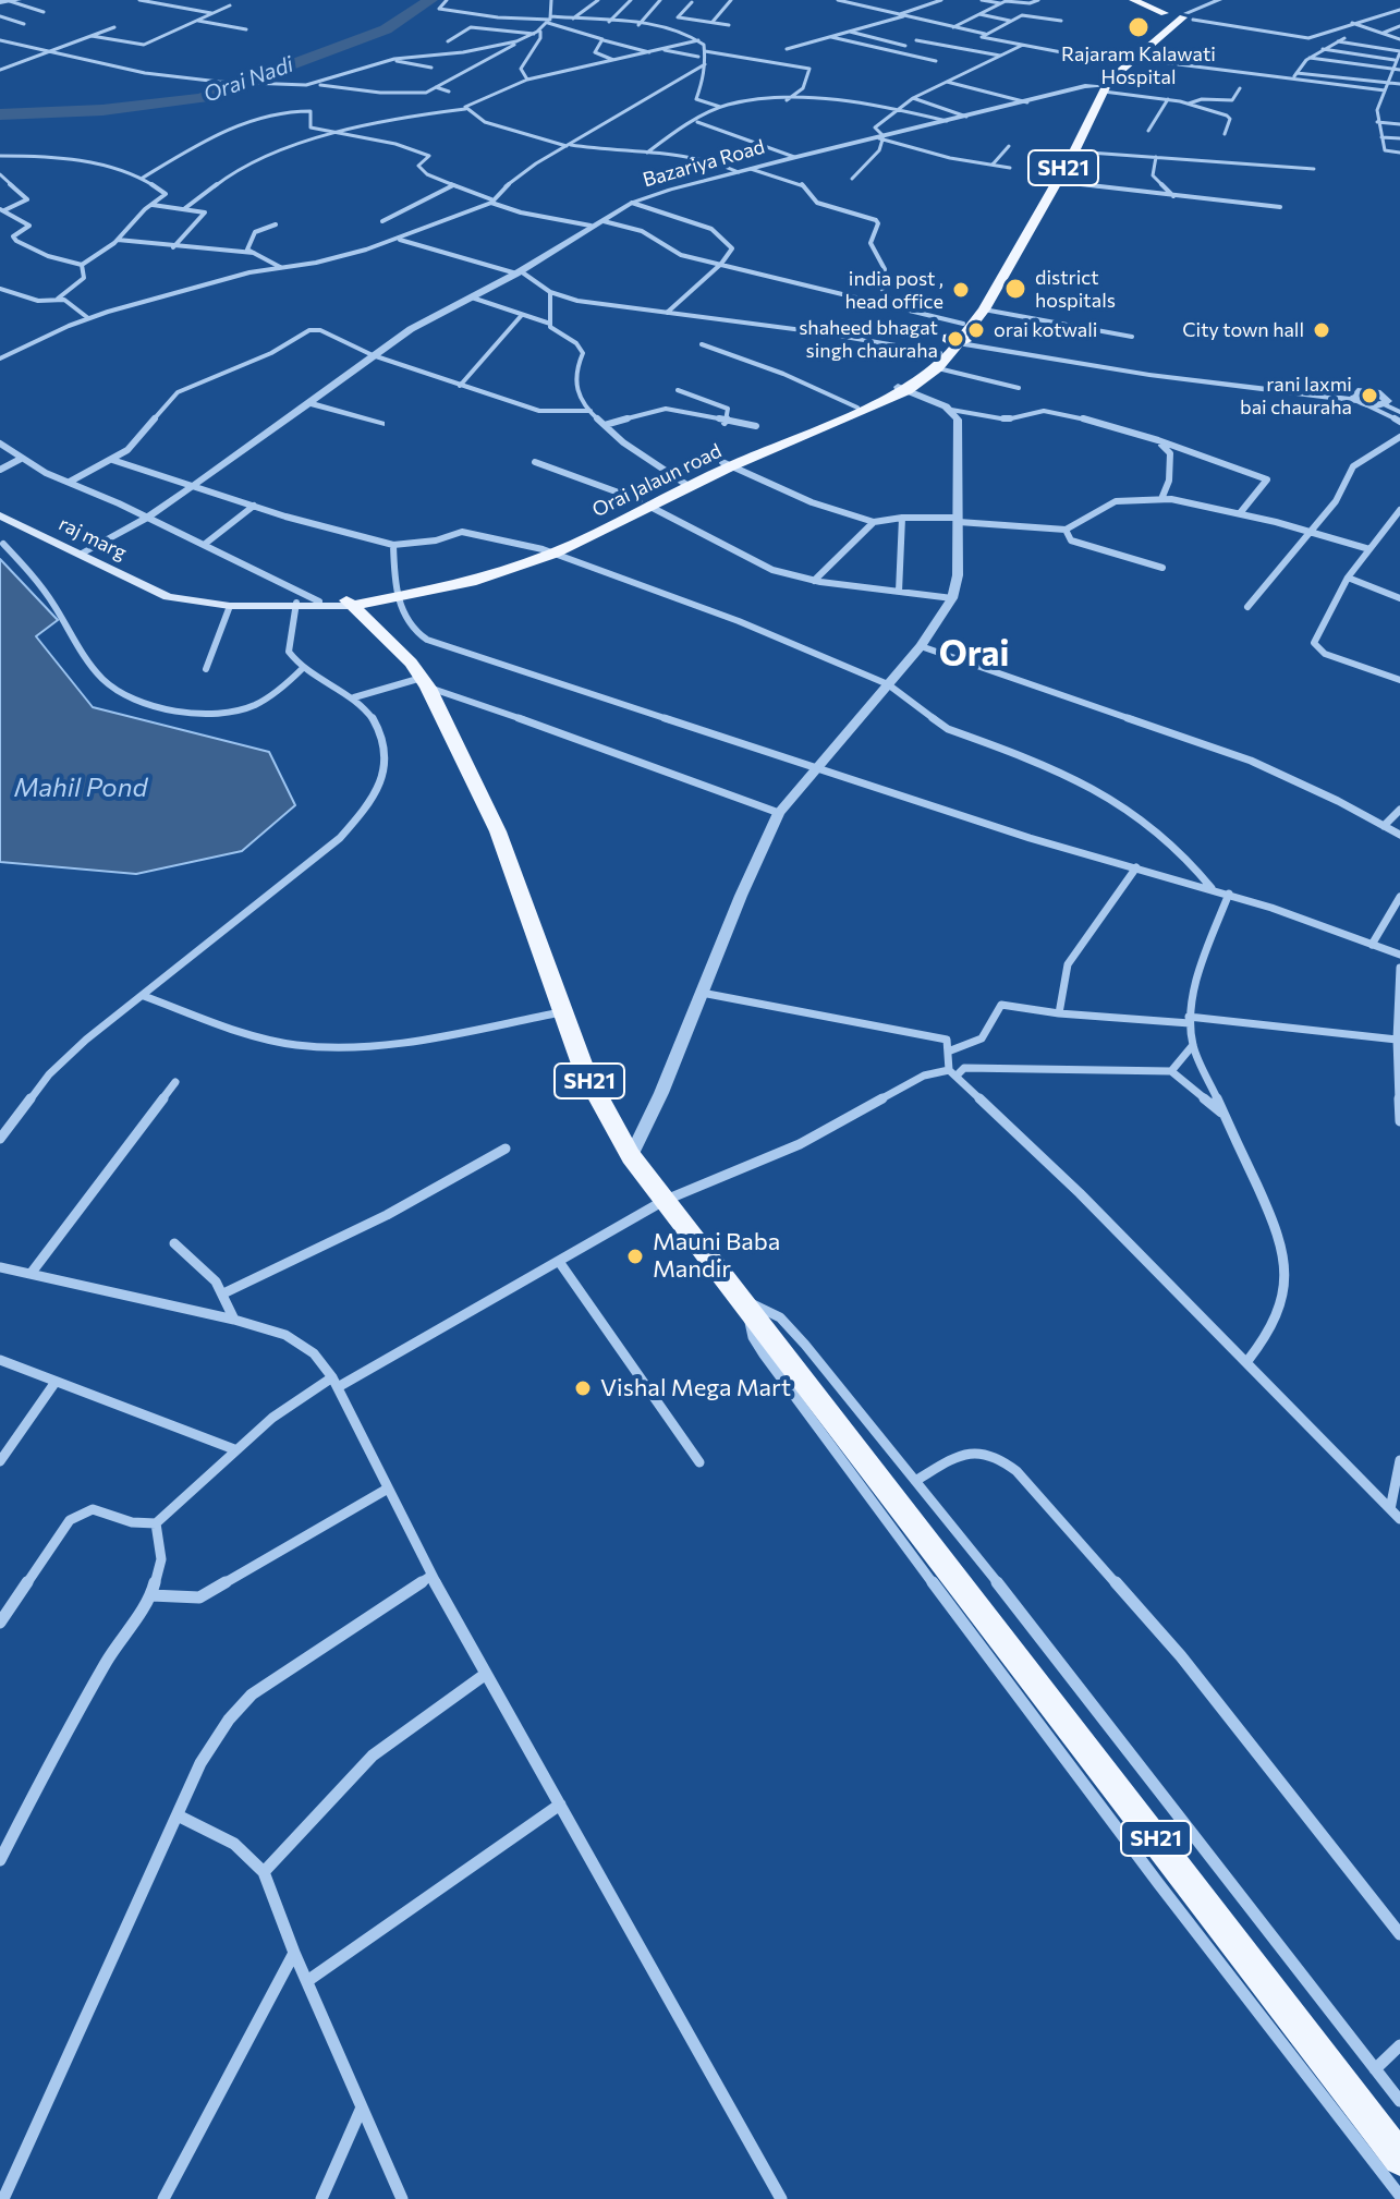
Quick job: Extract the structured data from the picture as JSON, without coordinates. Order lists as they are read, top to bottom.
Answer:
{
  "streets": {
    "main road": ["SH21", "Orai Jalaun road", "raj marg"],
    "street": ["Bazariya Road"]
  },
  "crossings": [
    ["Bazariya Road", "Orai Jalaun road"],
    ["Bazariya Road", "raj marg"],
    ["SH21", "Orai Jalaun road"]
  ],
  "districts": ["Orai"],
  "water": ["Orai Nadi", "Mahil Pond"],
  "places": [
    "Rajaram Kalawati Hospital",
    "district hospitals",
    "india post , head office",
    "orai kotwali",
    "City town hall",
    "shaheed bhagat singh chauraha",
    "rani laxmi bai chauraha",
    "Mauni Baba Mandir",
    "Vishal Mega Mart"
  ]
}
